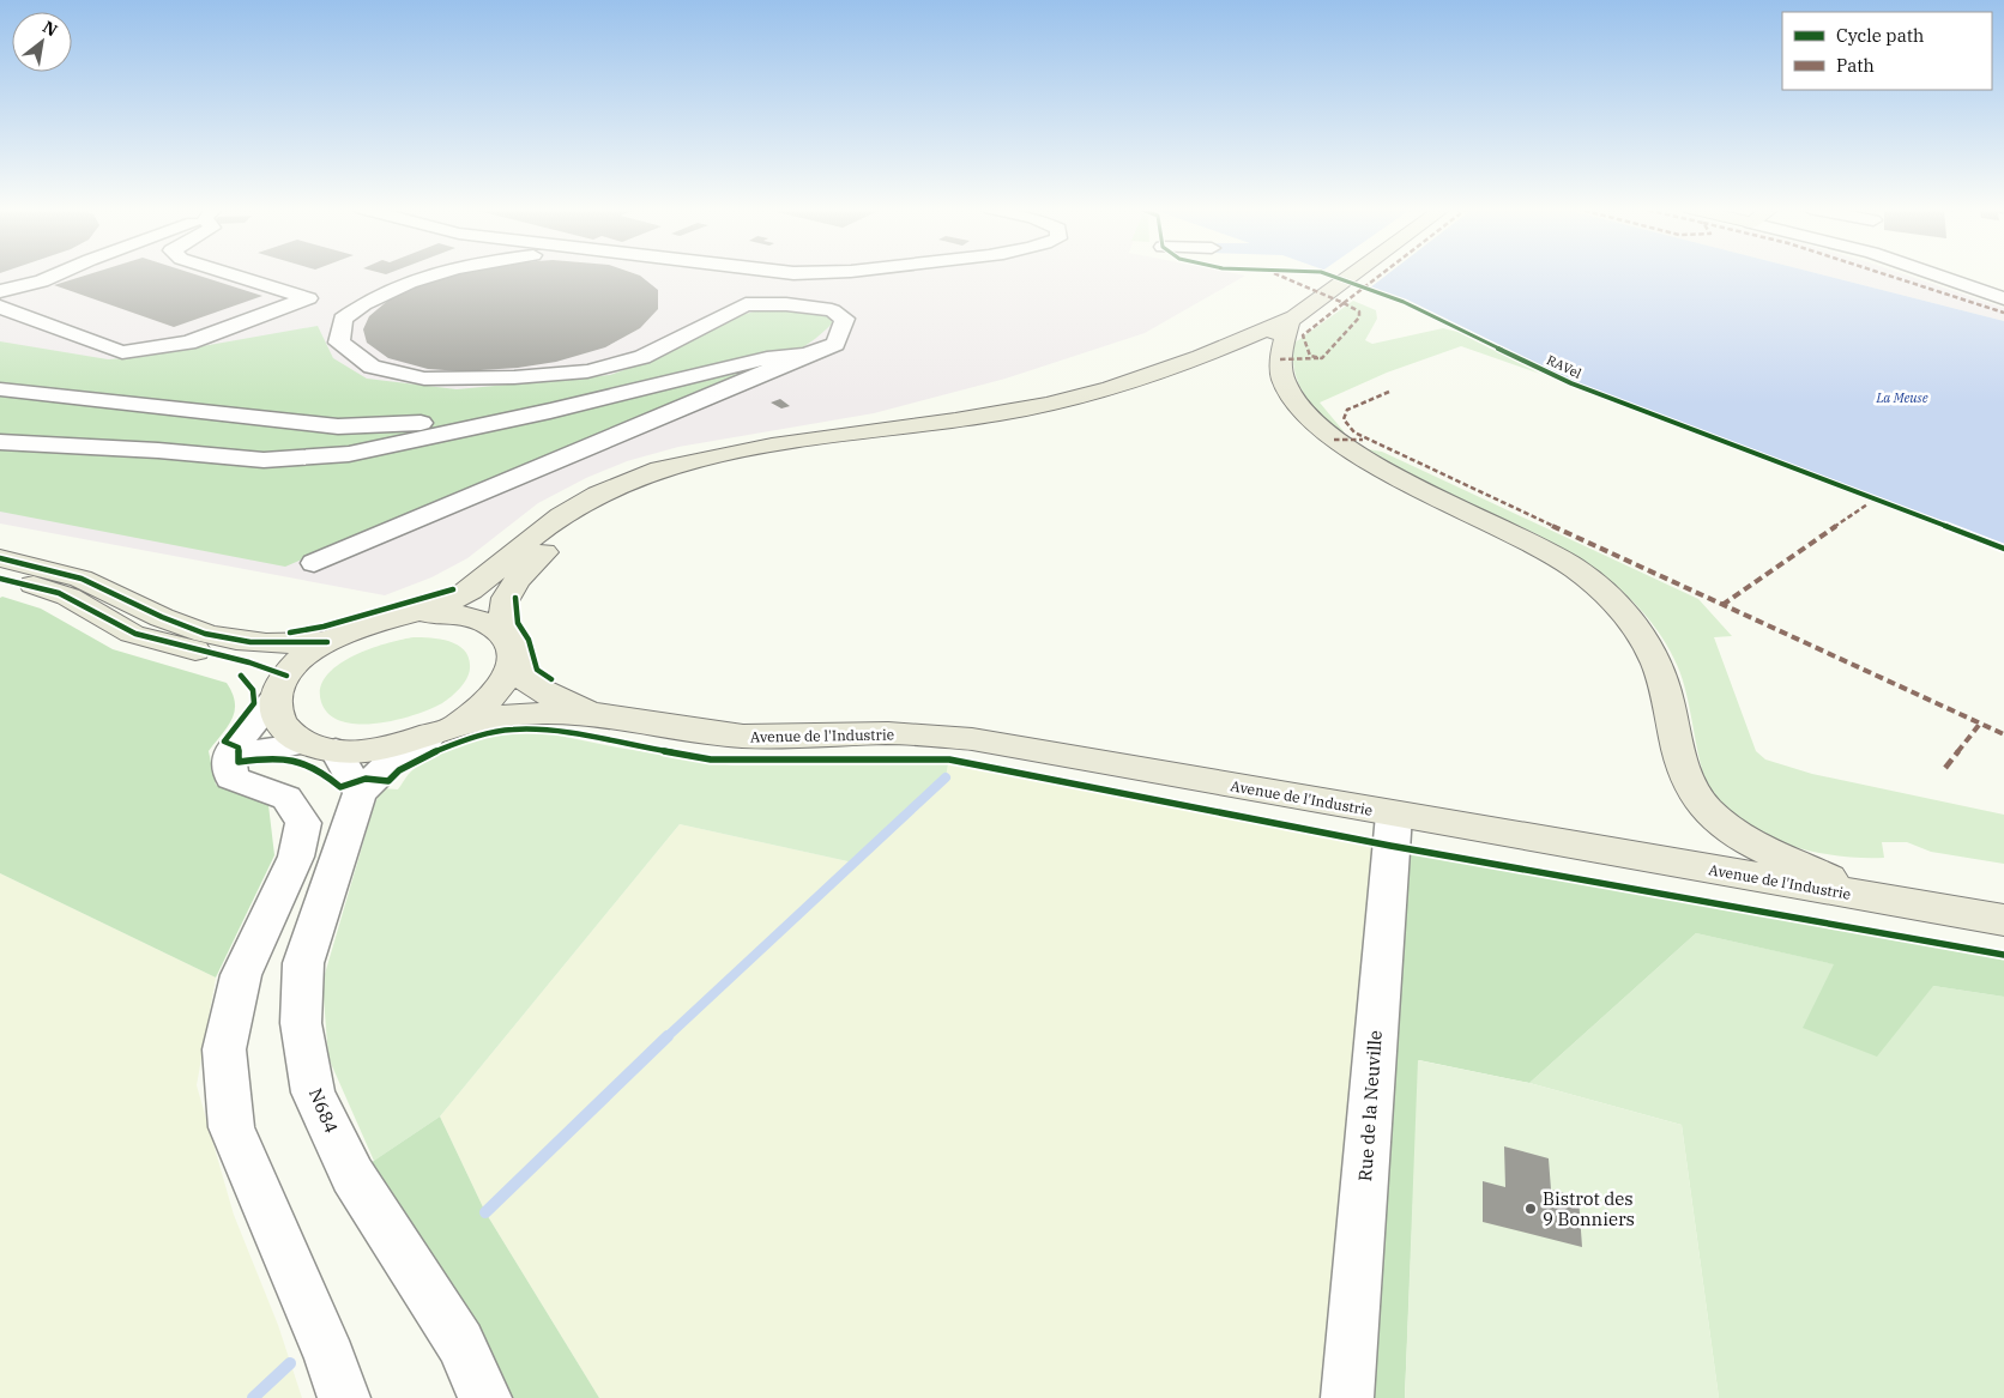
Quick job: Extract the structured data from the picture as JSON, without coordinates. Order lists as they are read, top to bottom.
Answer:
{
  "streets": {
    "main road": ["Avenue de l'Industrie"],
    "street": ["Rue de la Neuville", "N684"],
    "cycle path": ["RAVel"]
  },
  "crossings": [
    ["Avenue de l'Industrie", "Rue de la Neuville"]
  ],
  "water": ["La Meuse"],
  "places": ["Bistrot des 9 Bonniers"],
  "legend": ["Cycle path", "Path"],
  "north": "top right"
}
